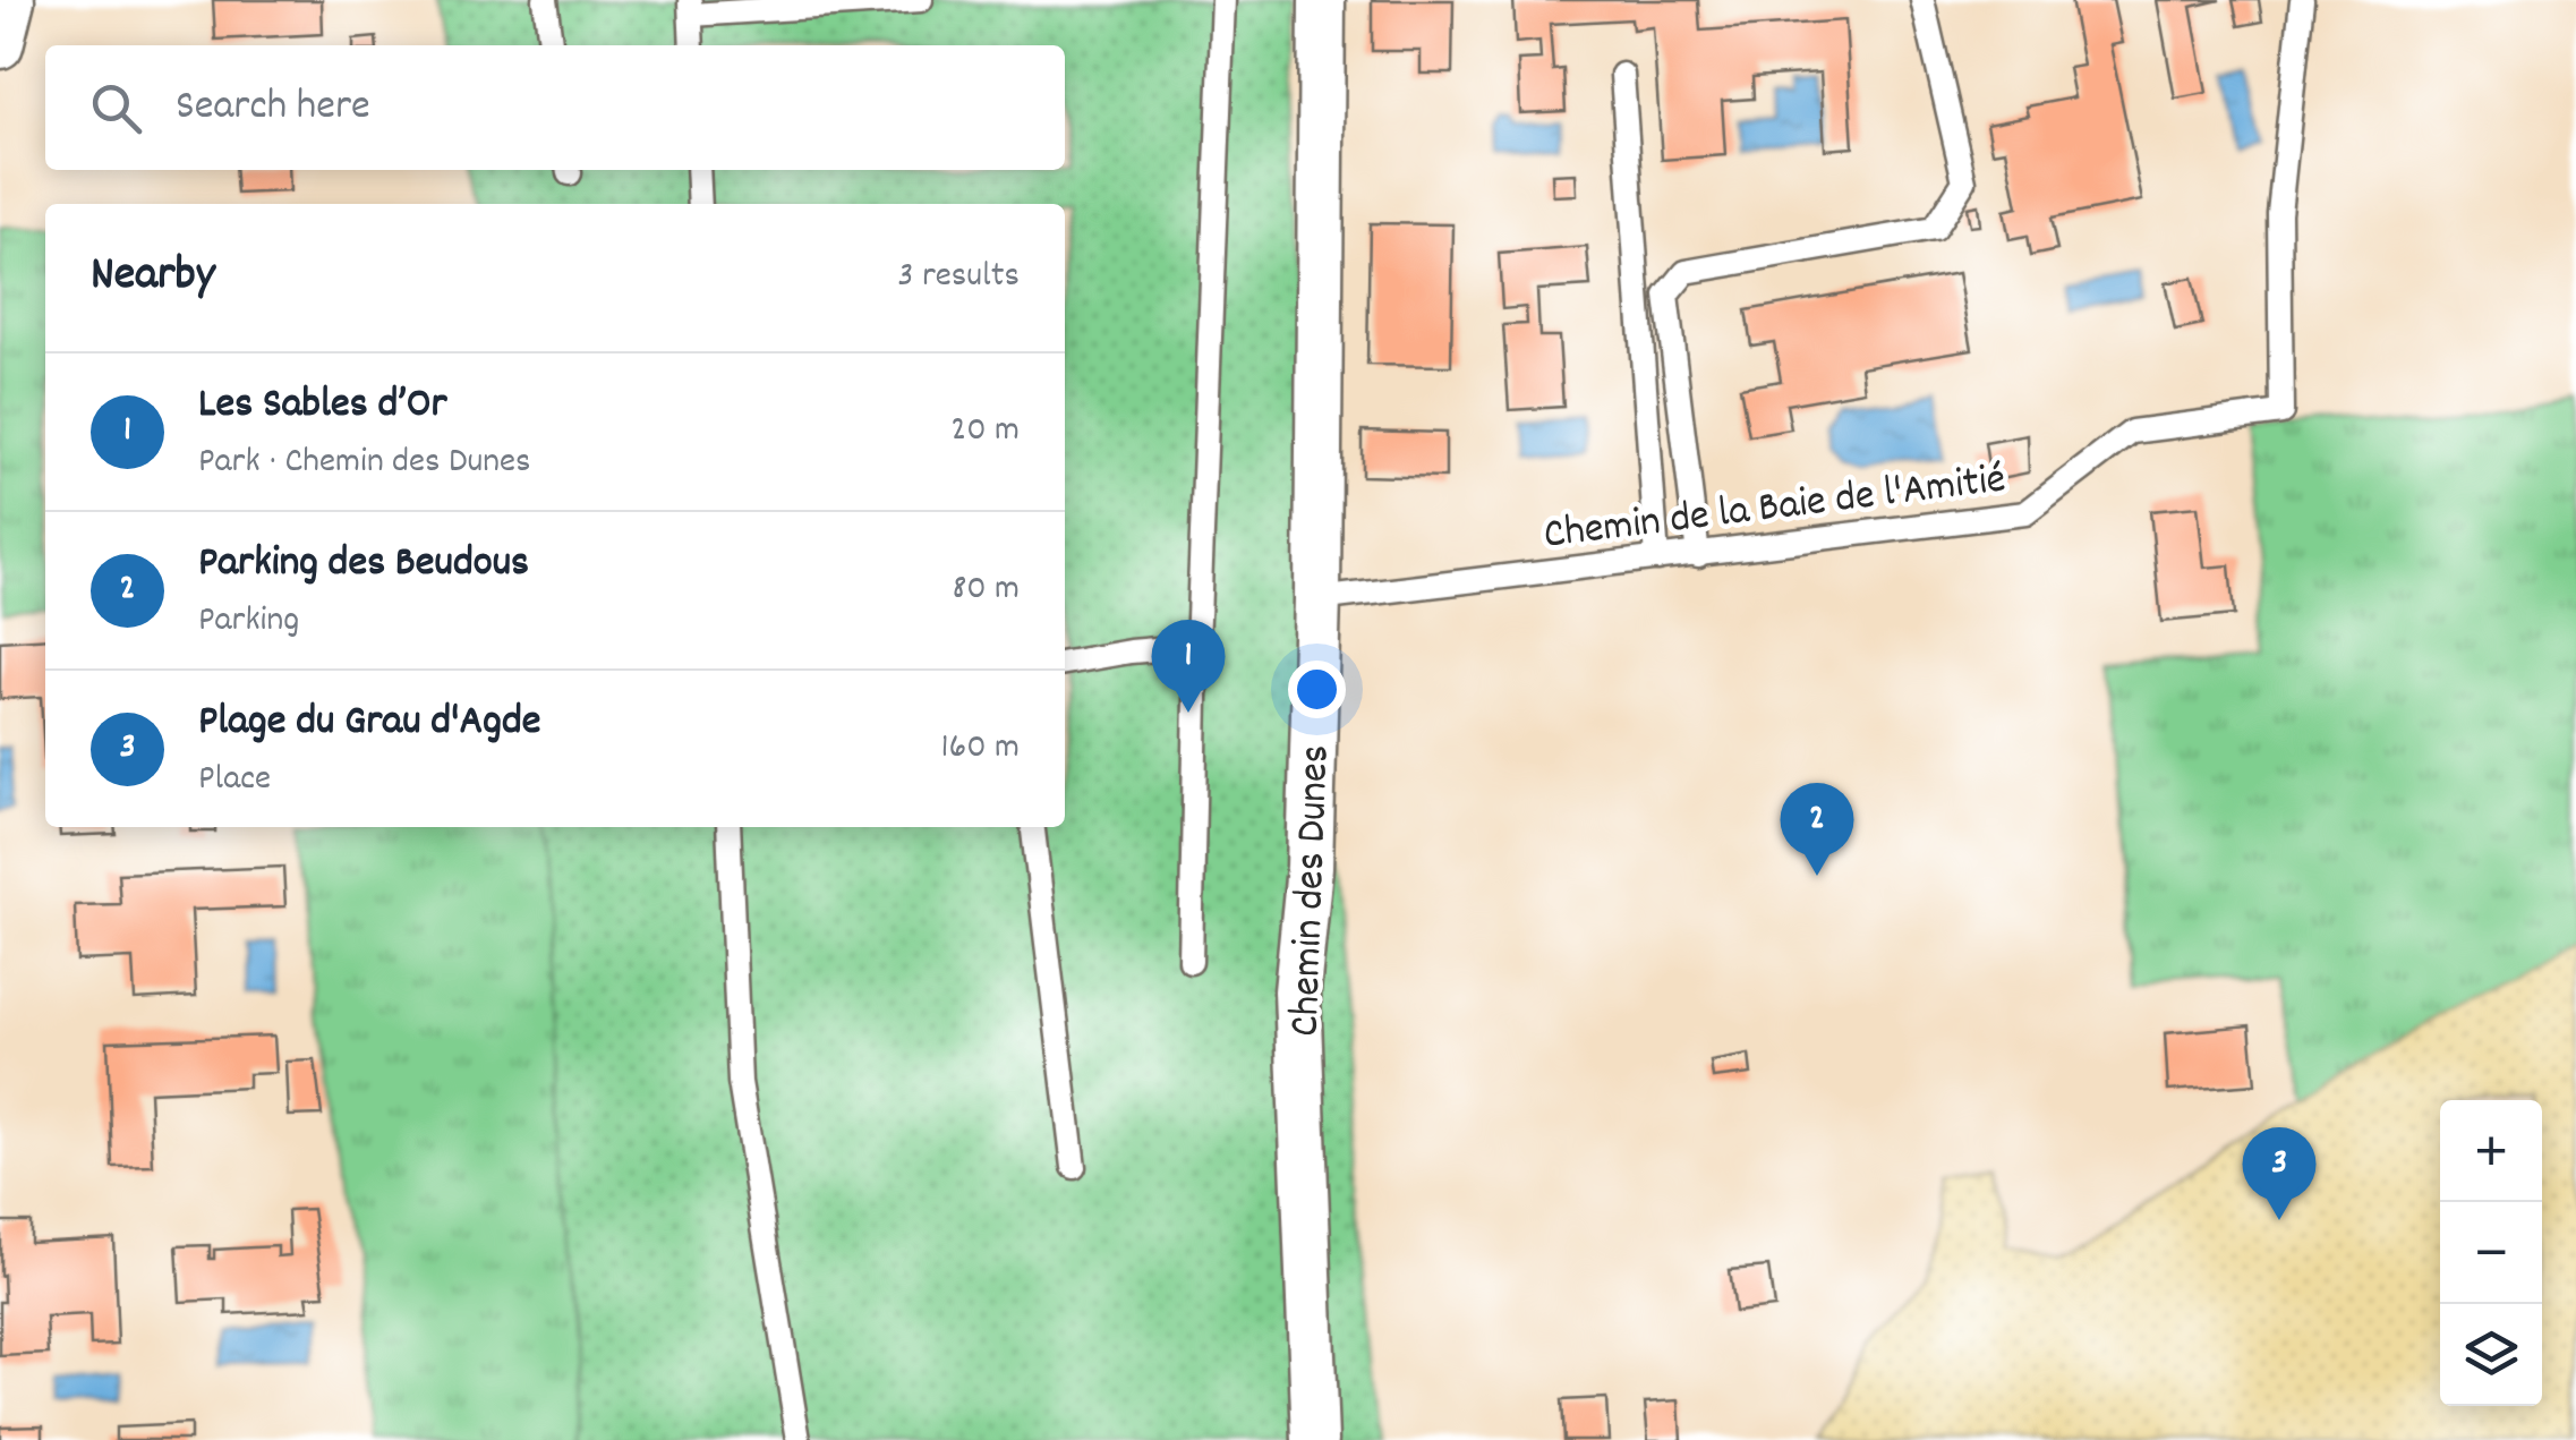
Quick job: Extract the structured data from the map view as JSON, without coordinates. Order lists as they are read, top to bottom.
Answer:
{
  "streets": {
    "street": ["Chemin des Dunes"],
    "lane": ["Chemin de la Baie de l'Amitié"]
  },
  "crossings": [
    ["Chemin de la Baie de l'Amitié", "Chemin des Dunes"]
  ],
  "page": {
    "search": "Search here",
    "heading": ["Nearby", "3 results"],
    "list": [
      {
        "mark": "1",
        "name": "Les Sables d’Or",
        "note": "Park · Chemin des Dunes",
        "value": "20 m"
      },
      {
        "mark": "2",
        "name": "Parking des Beudous",
        "note": "Parking",
        "value": "80 m"
      },
      {
        "mark": "3",
        "name": "Plage du Grau d'Agde",
        "note": "Place",
        "value": "160 m"
      }
    ],
    "pins": ["1", "2", "3"],
    "map_buttons": ["+", "−"]
  }
}
